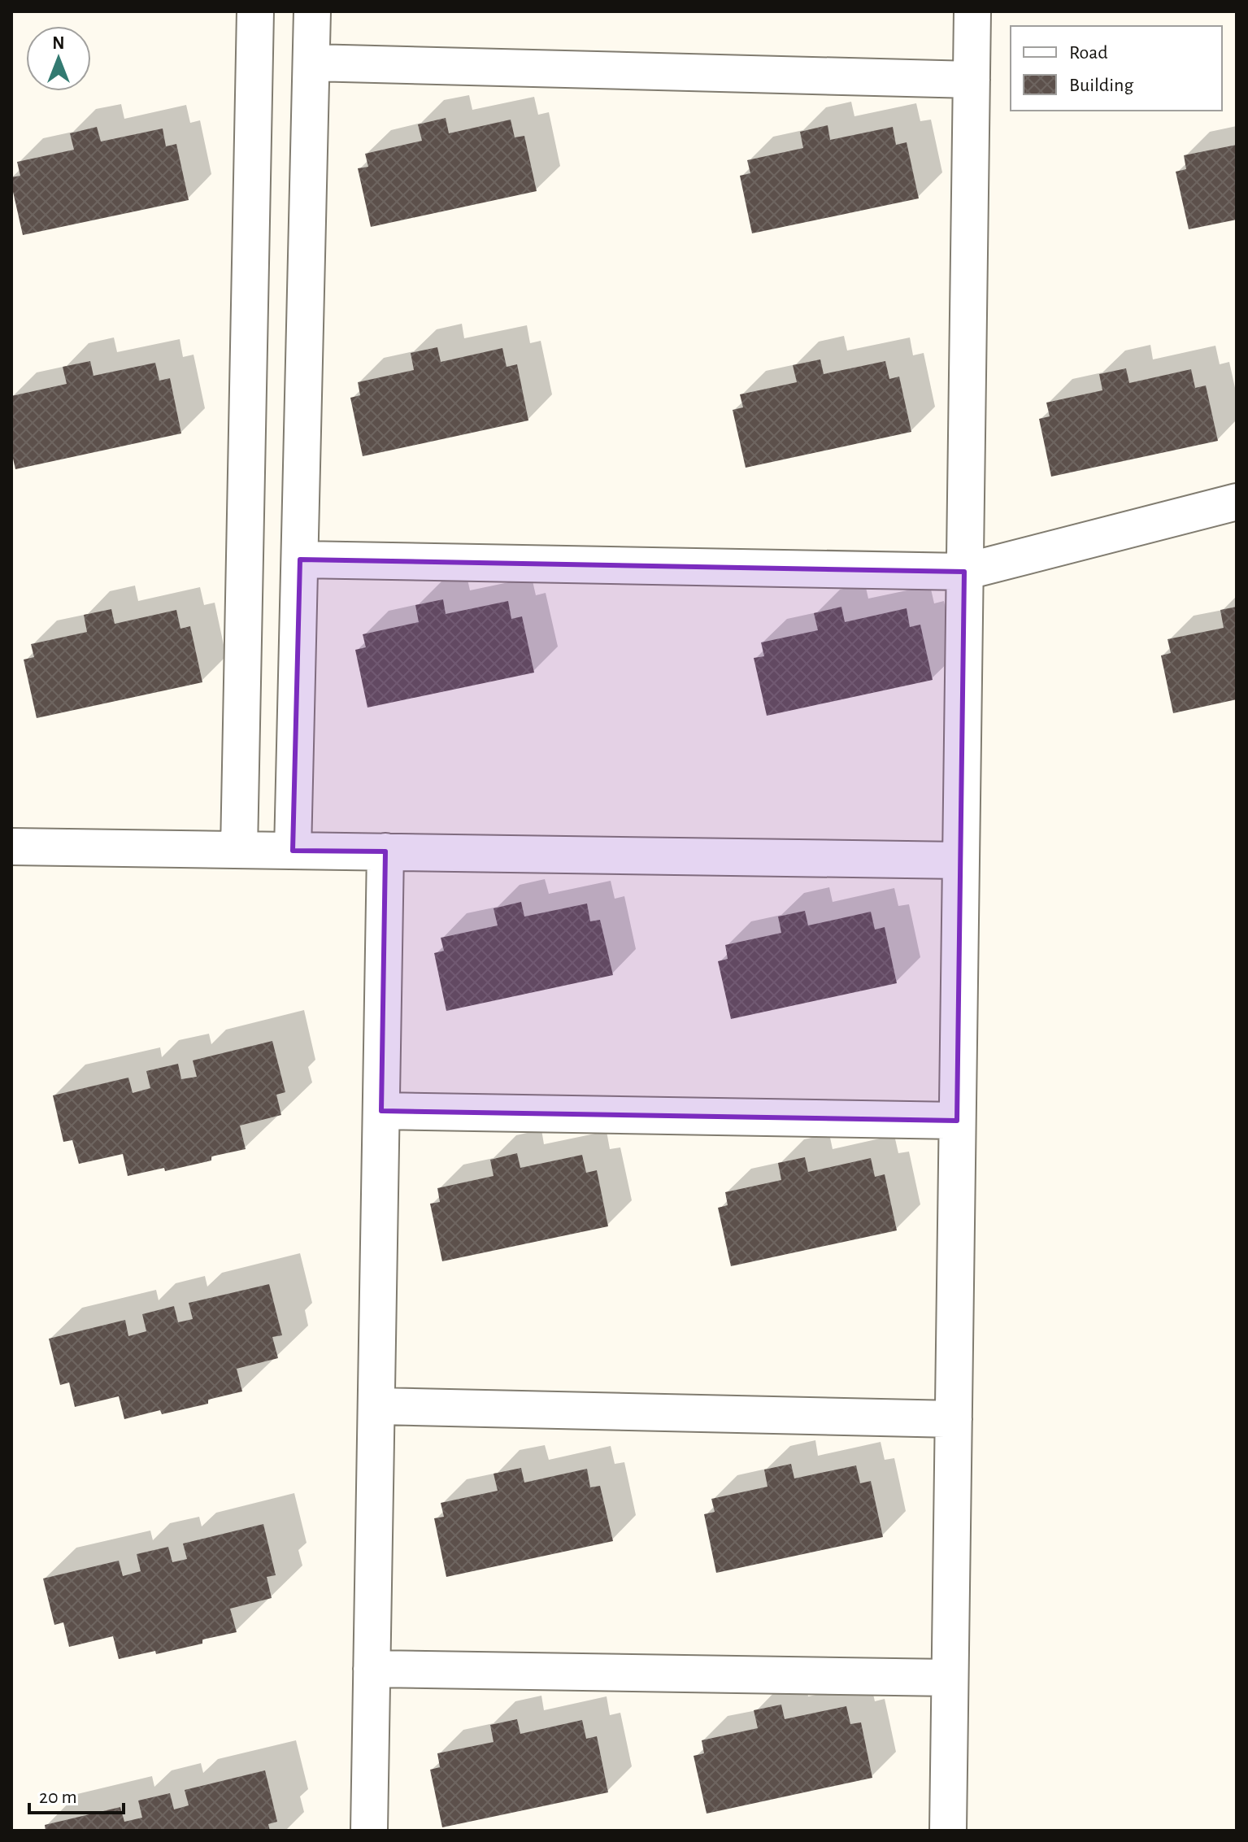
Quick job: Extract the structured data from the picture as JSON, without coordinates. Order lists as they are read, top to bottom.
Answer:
{
  "legend": ["Road", "Building"],
  "scale_bar": "20 m",
  "north": "top"
}
